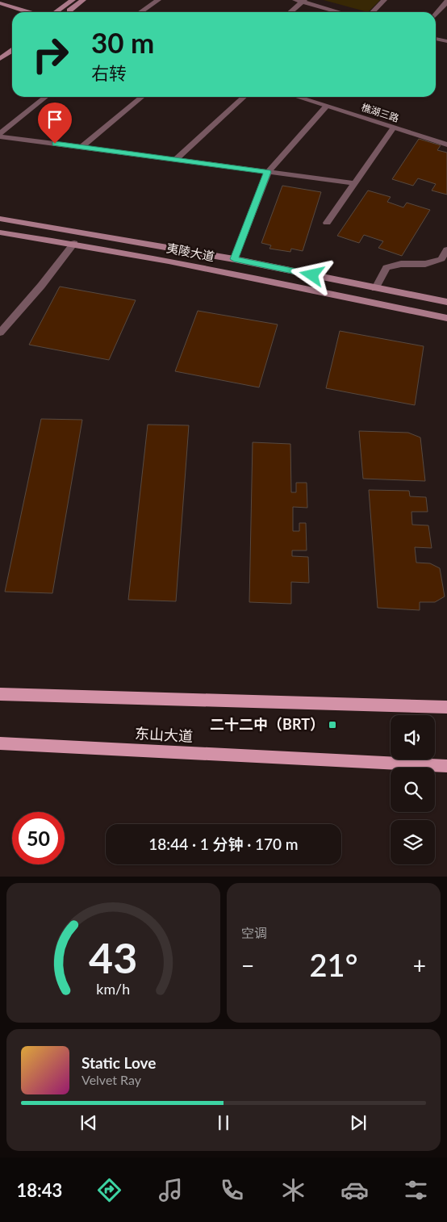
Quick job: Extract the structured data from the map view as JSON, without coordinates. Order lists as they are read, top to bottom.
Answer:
{
  "streets": {
    "main road": ["夷陵大道", "东山大道"],
    "street": ["樵湖三路"]
  },
  "places": {
    "transit": ["二十二中（BRT）"]
  },
  "page": {
    "turn": ["30 m", "右转"],
    "limit": "50",
    "trip": "18:44 · 1 分钟 · 170 m",
    "tile": "空调",
    "heat": ["−", "21°", "+"],
    "song": ["Static Love", "Velvet Ray"],
    "tabs": "18:43",
    "gauge": ["43", "km/h"]
  }
}
